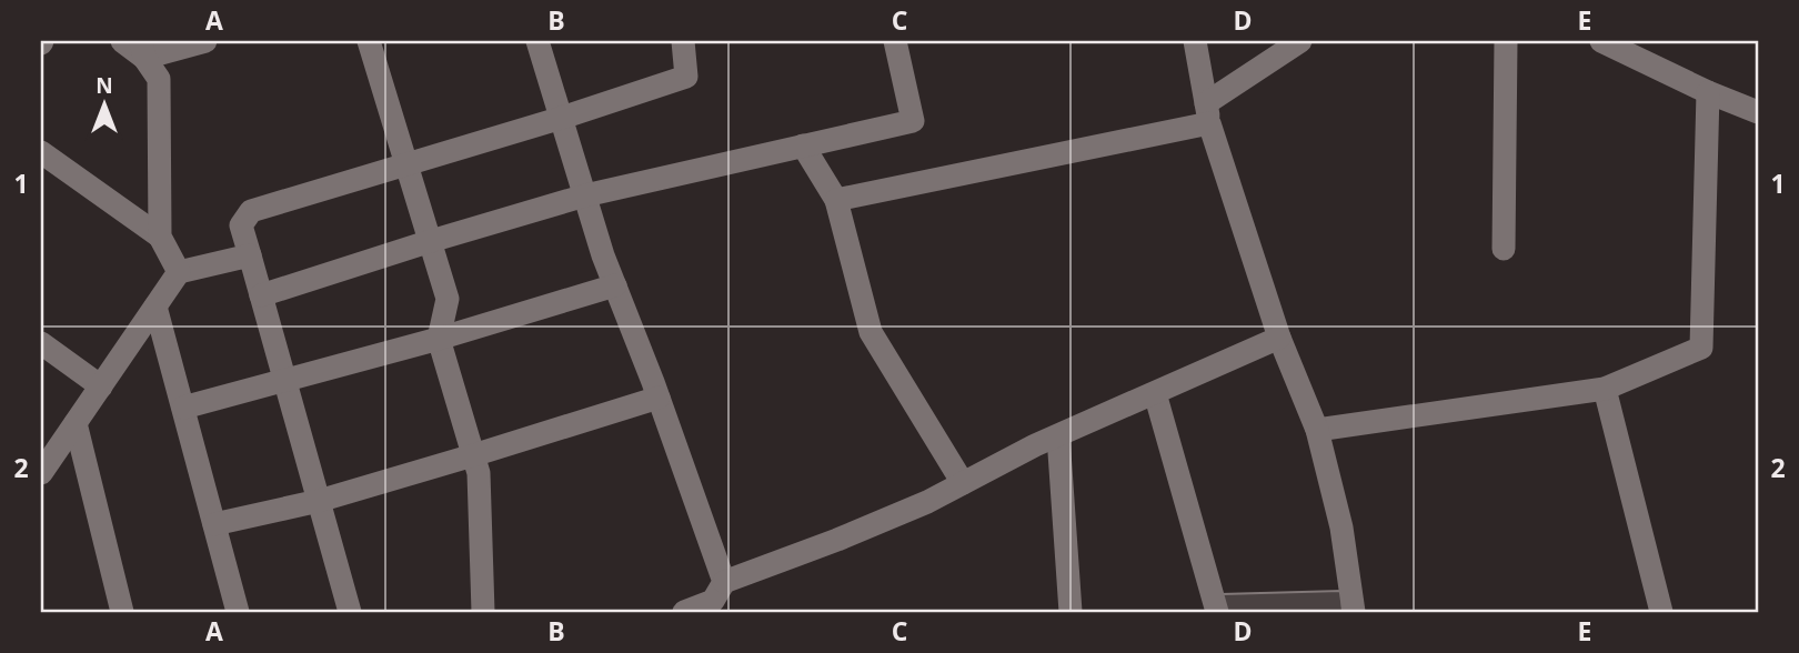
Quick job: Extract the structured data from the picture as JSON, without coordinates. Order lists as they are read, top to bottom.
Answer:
{
  "north": "top",
  "grid": {
    "columns": [
      "A",
      "B",
      "C",
      "D",
      "E"
    ],
    "rows": ["1", "2"]
  }
}
